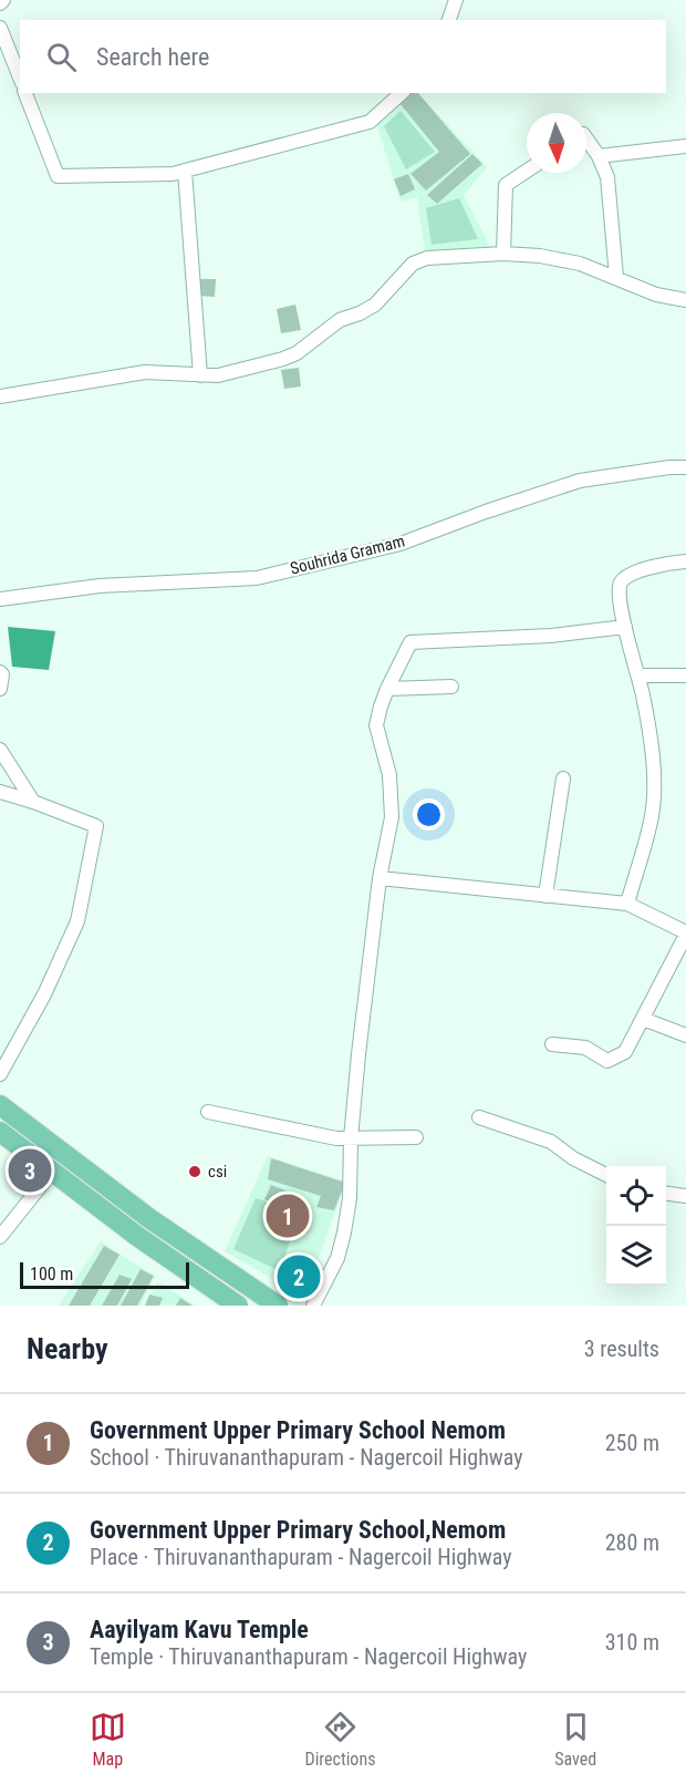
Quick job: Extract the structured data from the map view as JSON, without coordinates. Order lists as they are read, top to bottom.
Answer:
{
  "streets": {
    "street": ["Souhrida Gramam"]
  },
  "places": ["csi"],
  "scale_bar": "100 m",
  "north": "bottom",
  "page": {
    "search": "Search here",
    "pins": ["3", "1", "2"],
    "scale": "100 m",
    "heading": ["Nearby", "3 results"],
    "list": [
      {
        "mark": "1",
        "name": "Government Upper Primary School Nemom",
        "note": "School · Thiruvananthapuram - Nagercoil Highway",
        "value": "250 m"
      },
      {
        "mark": "2",
        "name": "Government Upper Primary School,Nemom",
        "note": "Place · Thiruvananthapuram - Nagercoil Highway",
        "value": "280 m"
      },
      {
        "mark": "3",
        "name": "Aayilyam Kavu Temple",
        "note": "Temple · Thiruvananthapuram - Nagercoil Highway",
        "value": "310 m"
      }
    ],
    "nav": ["Map", "Directions", "Saved"]
  }
}
